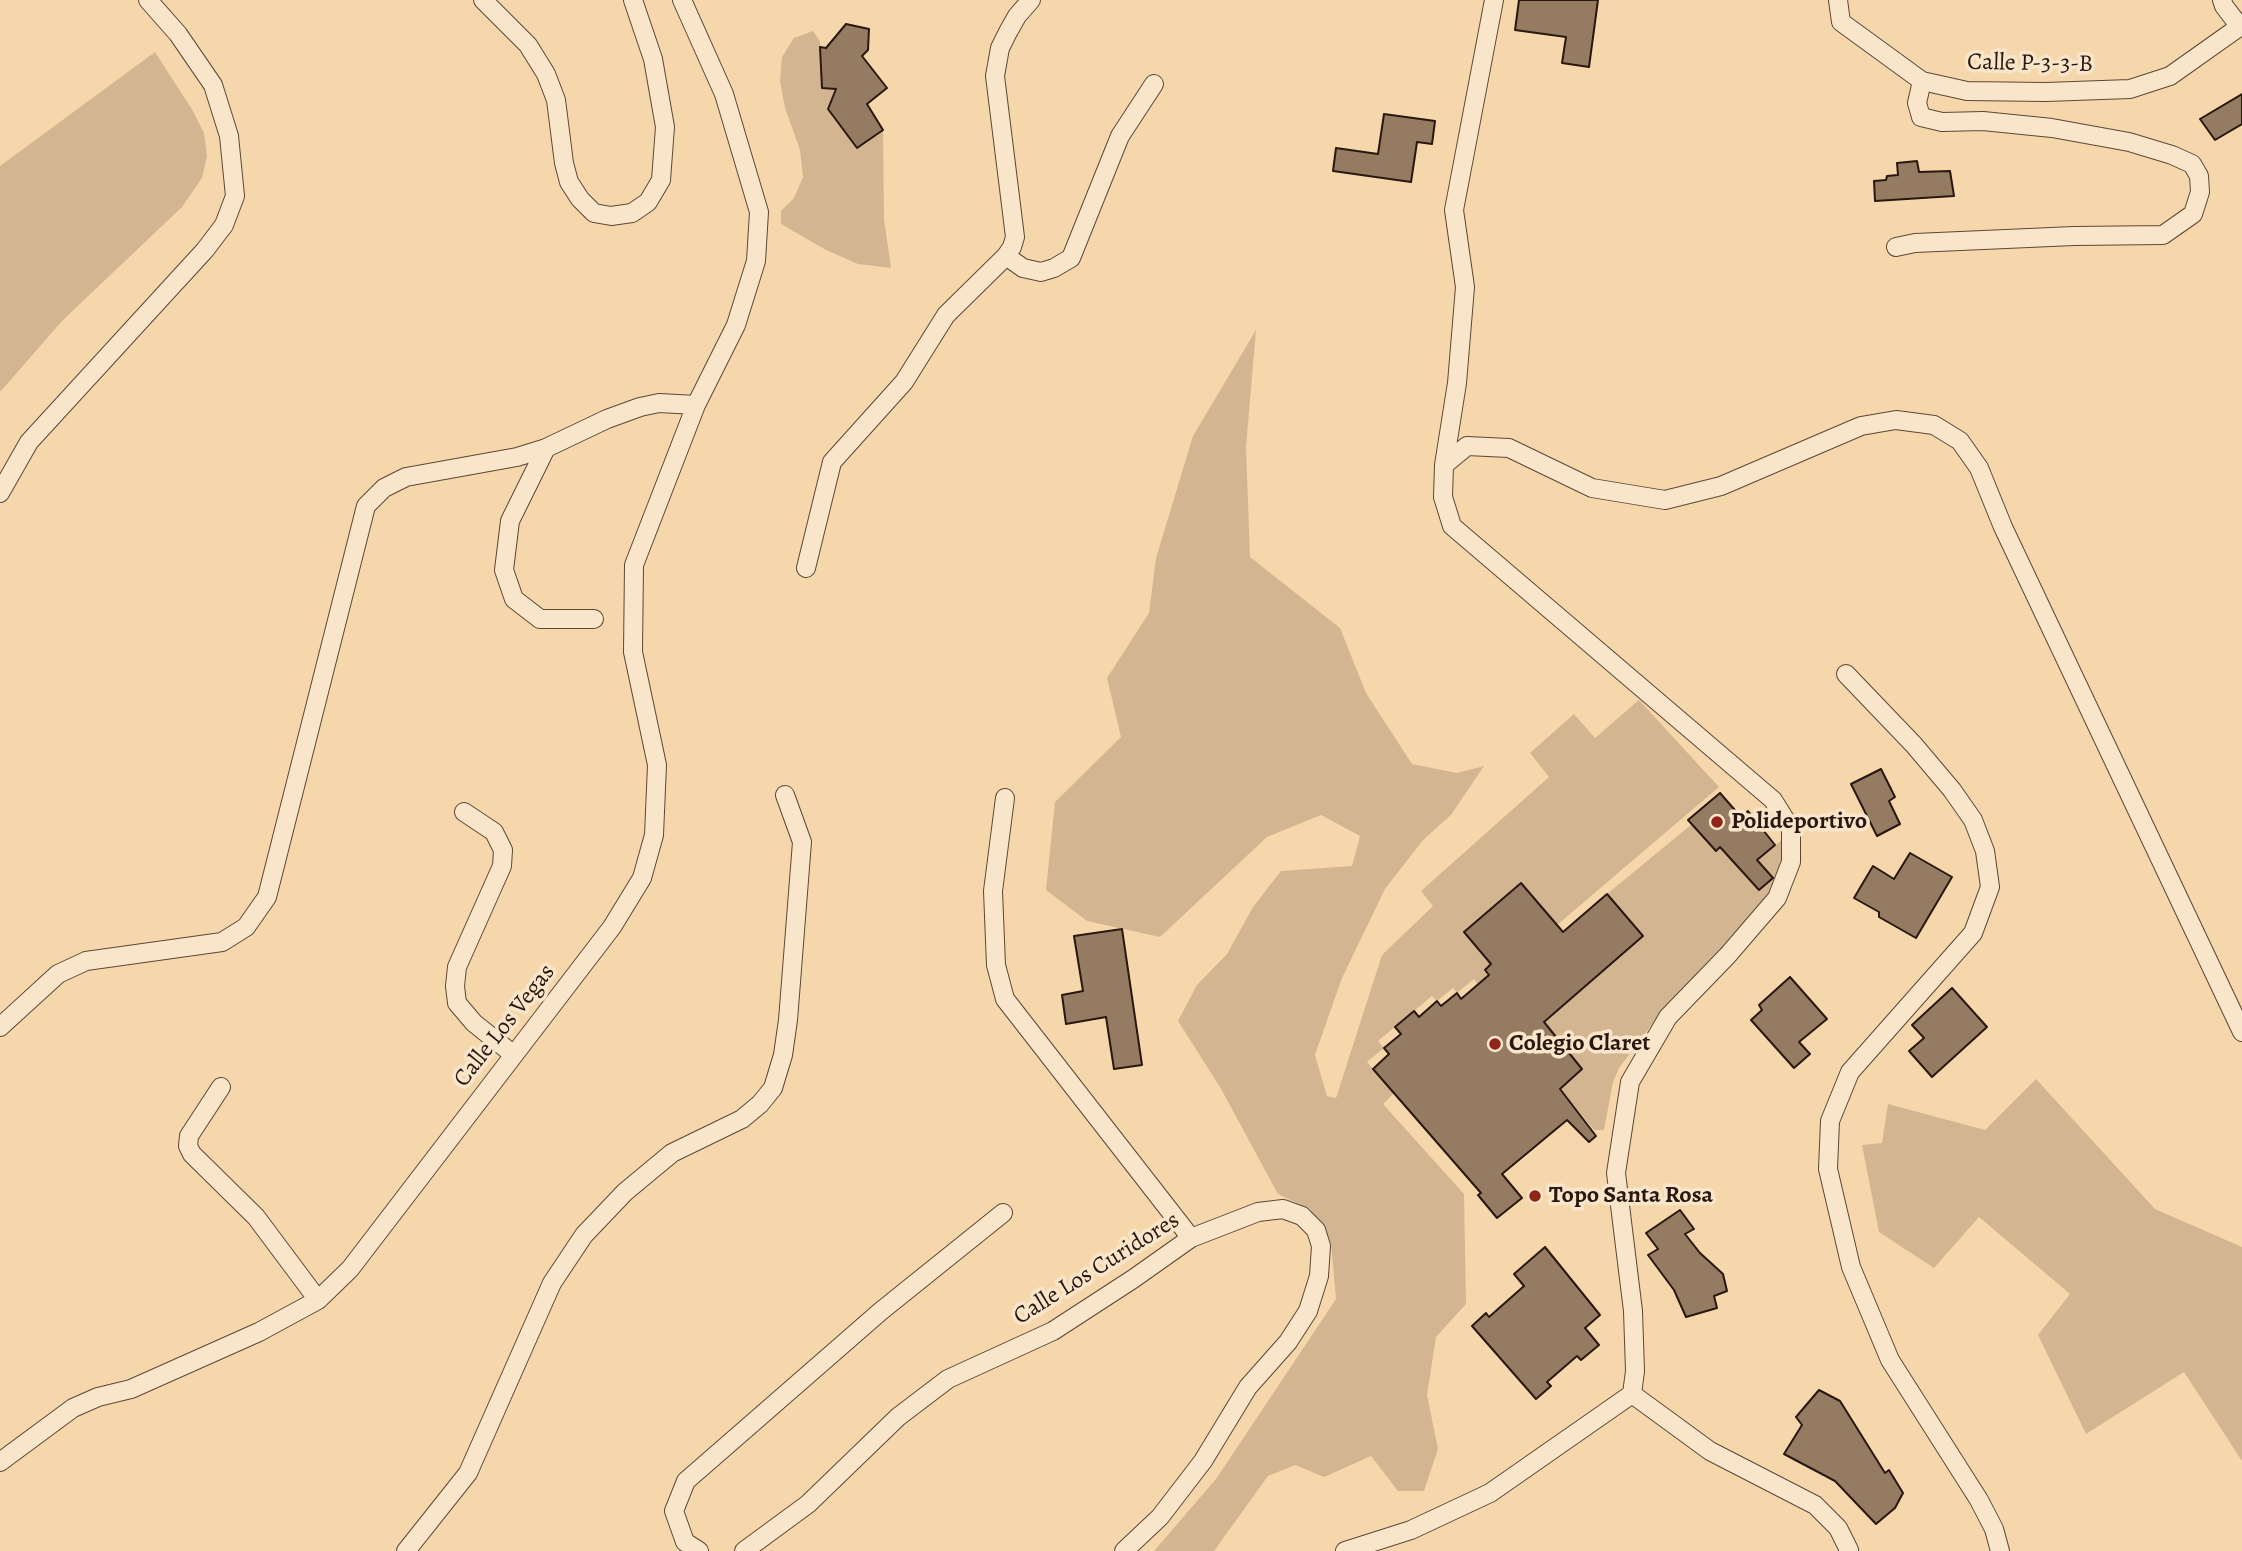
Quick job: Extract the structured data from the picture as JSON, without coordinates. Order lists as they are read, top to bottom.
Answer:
{
  "streets": {
    "street": ["Calle P-3-3-B", "Calle Los Vegas", "Calle Los Curidores"]
  },
  "places": ["Polideportivo", "Colegio Claret", "Topo Santa Rosa"]
}
